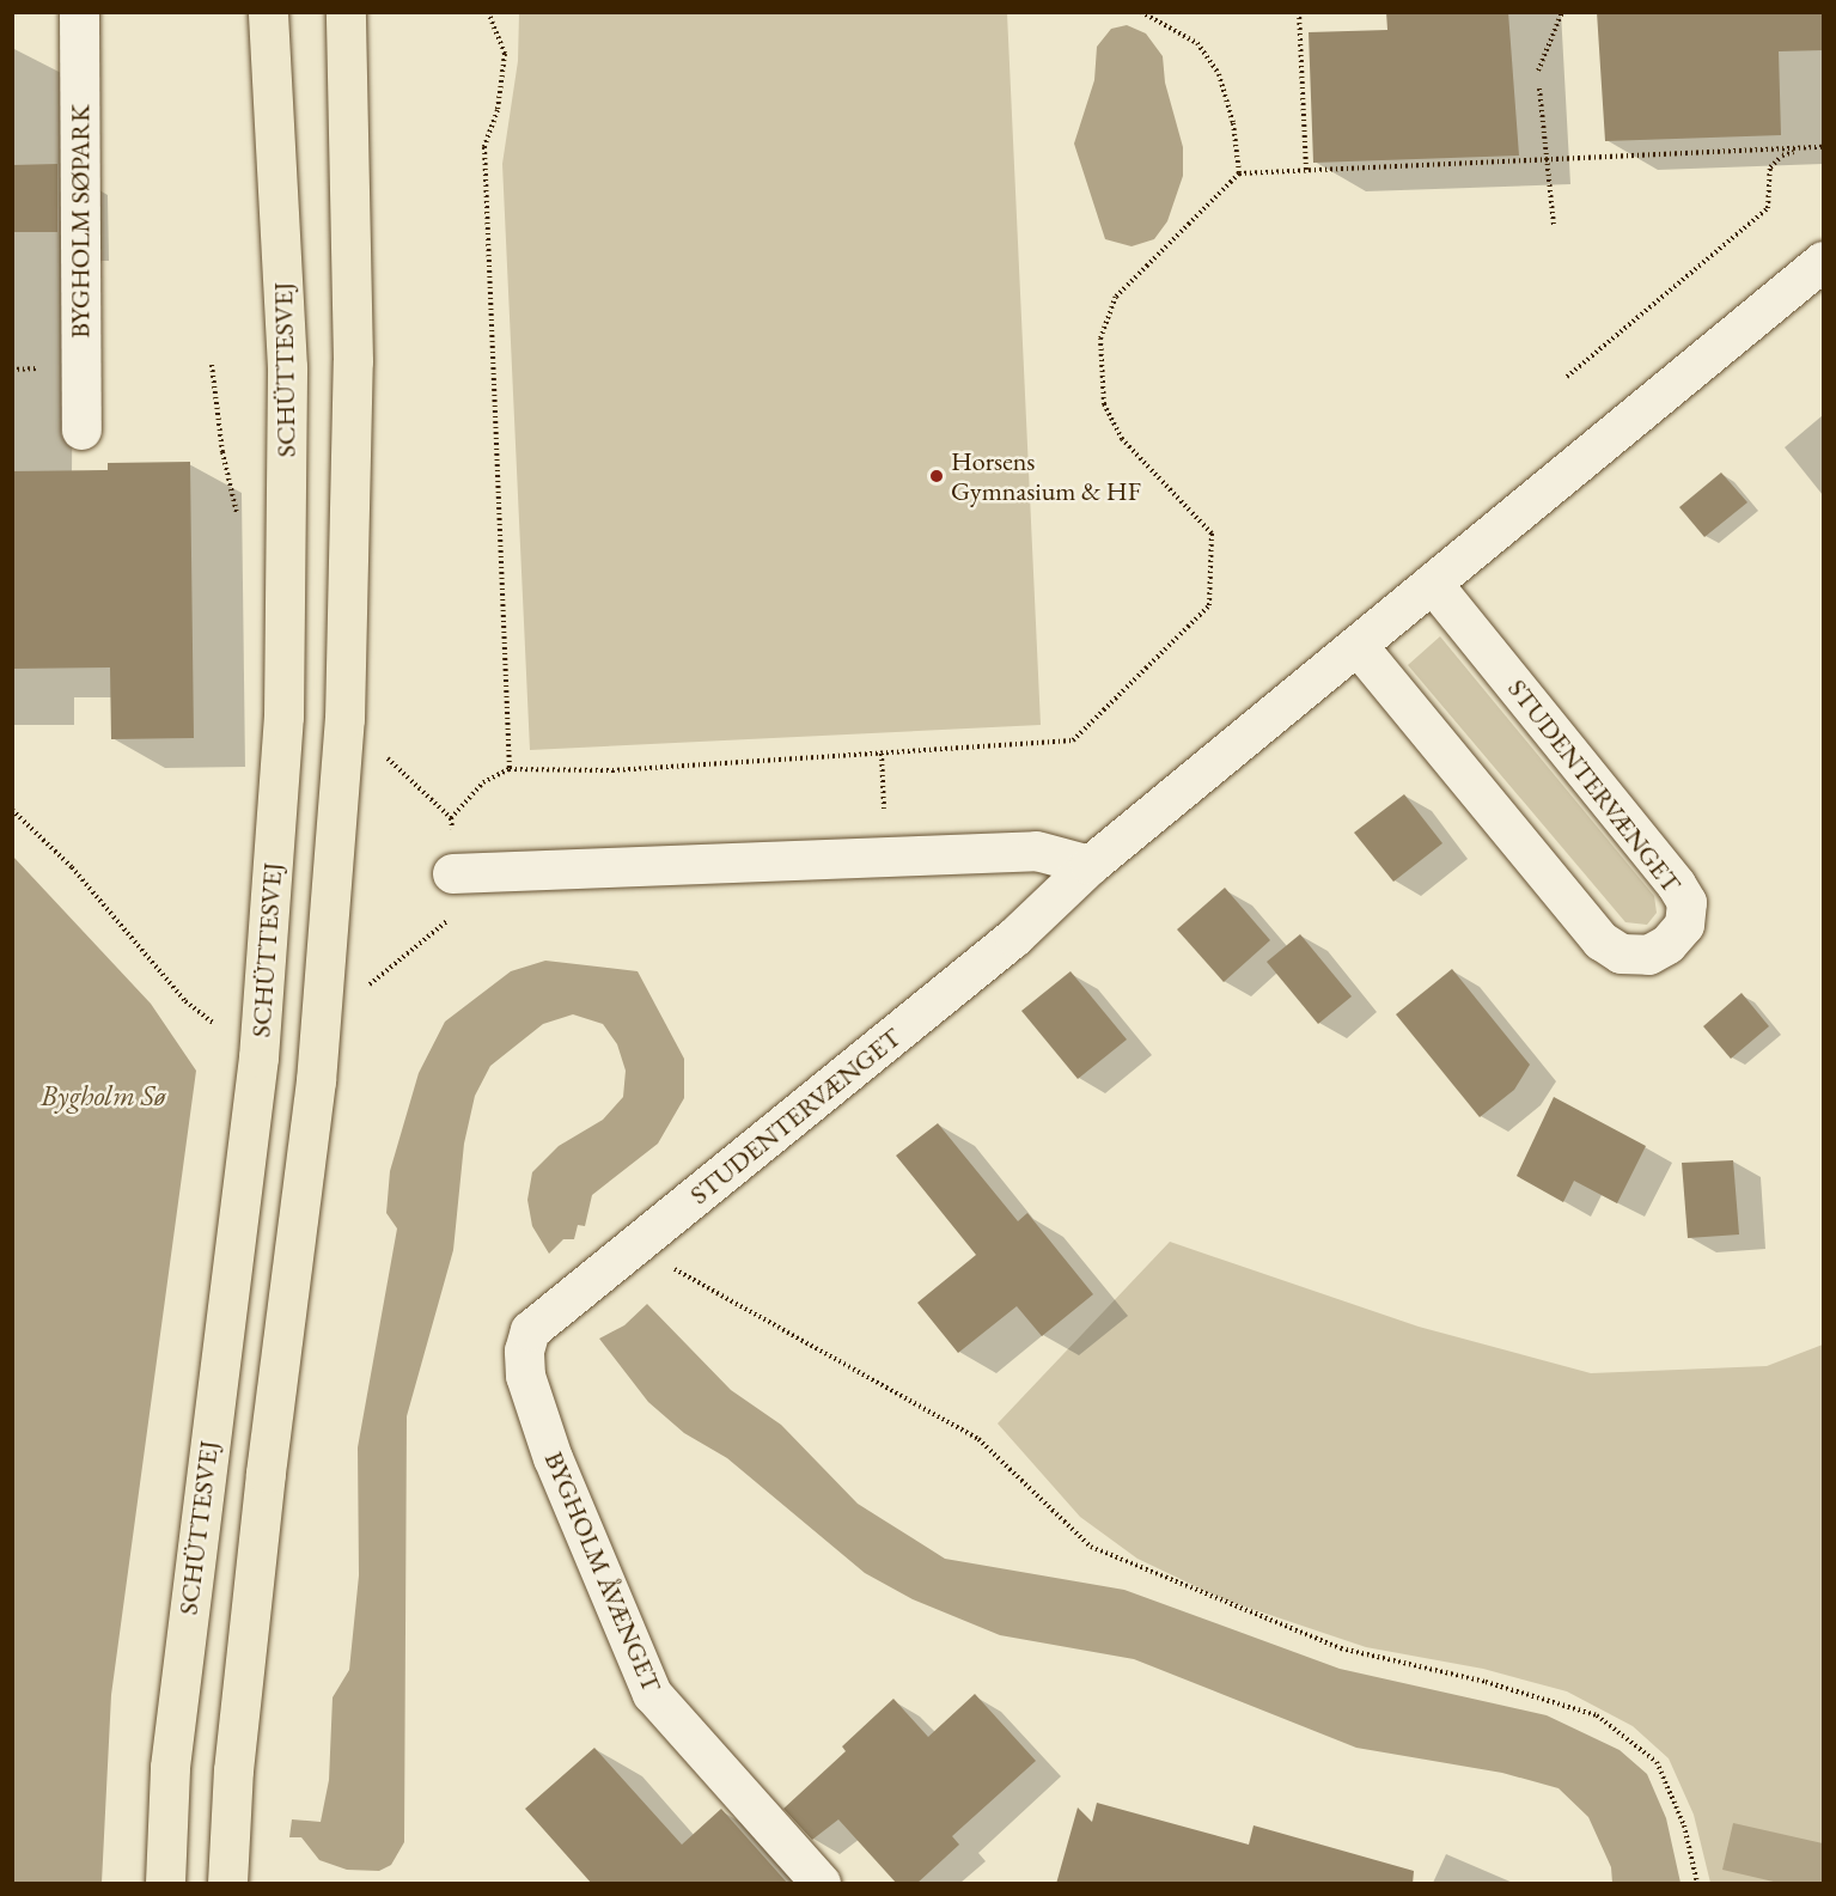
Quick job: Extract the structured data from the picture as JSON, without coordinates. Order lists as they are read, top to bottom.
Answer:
{
  "streets": {
    "main road": ["SCHÜTTESVEJ"],
    "street": ["BYGHOLM SØPARK", "STUDENTERVÆNGET", "BYGHOLM ÅVÆNGET"]
  },
  "crossings": [
    ["STUDENTERVÆNGET", "BYGHOLM ÅVÆNGET"]
  ],
  "water": ["Bygholm Sø"],
  "places": ["Horsens Gymnasium & HF"]
}
